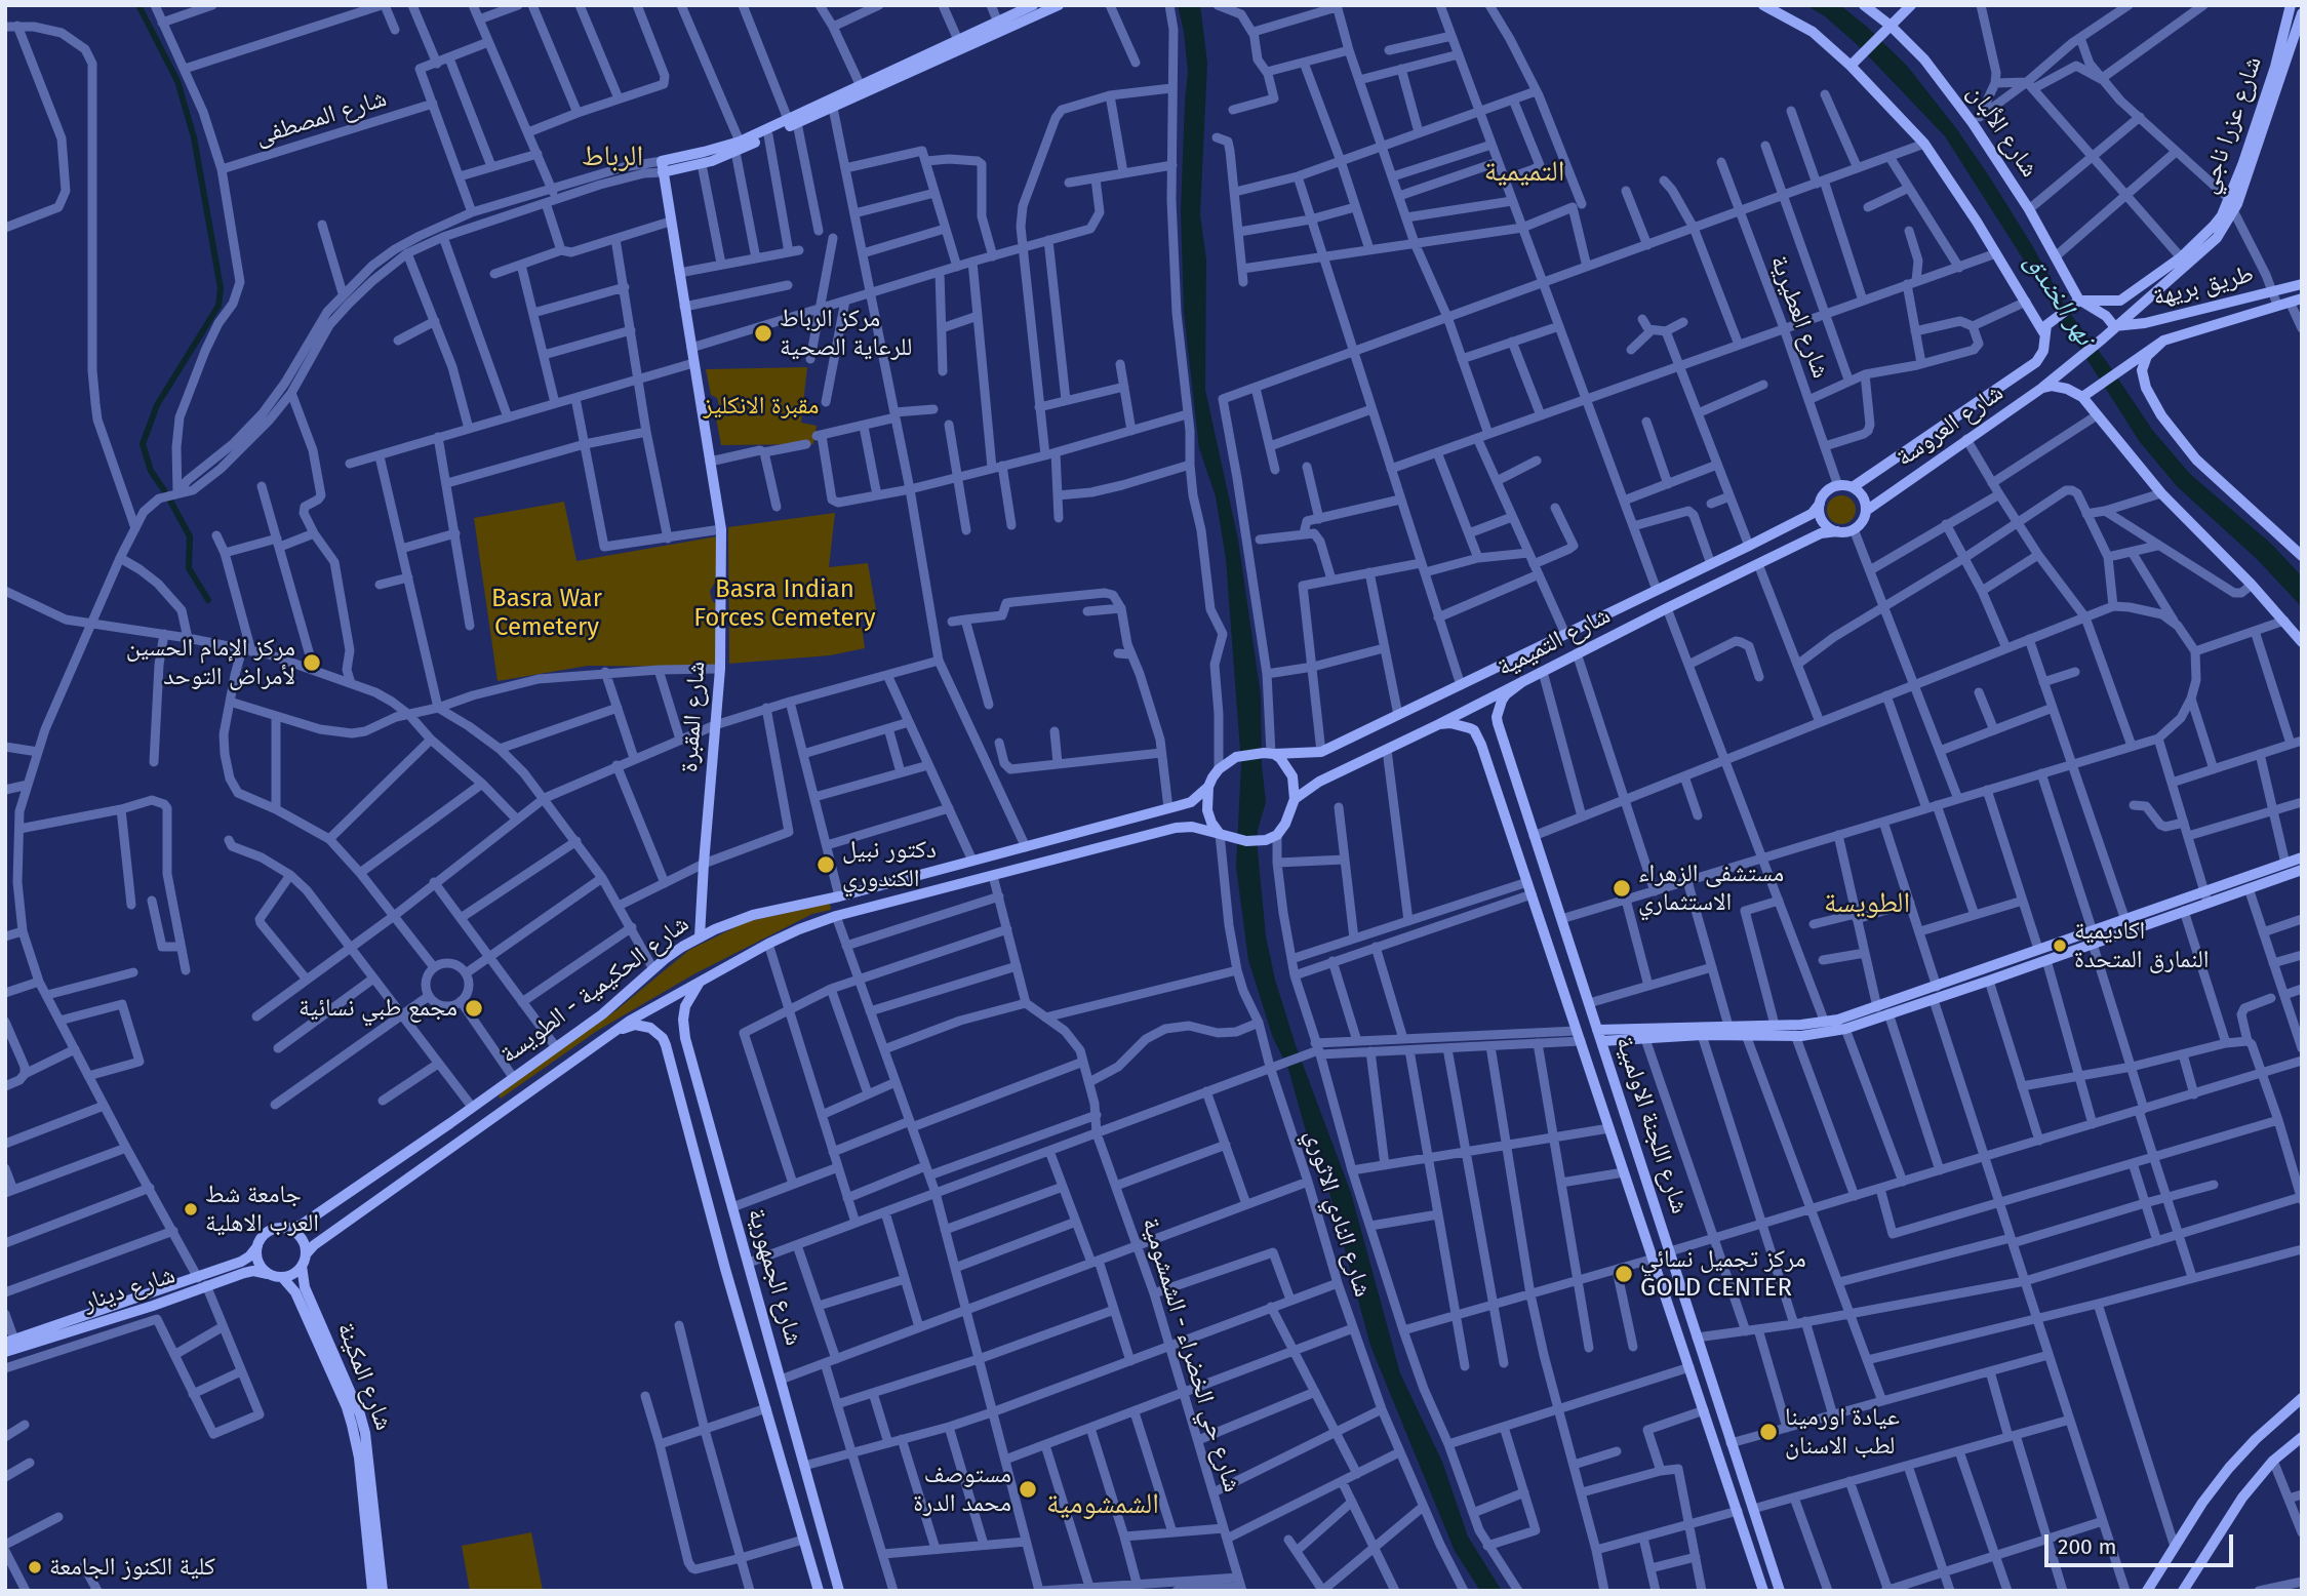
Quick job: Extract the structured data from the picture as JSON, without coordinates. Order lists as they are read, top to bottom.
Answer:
{
  "streets": {
    "main road": [
      "شارع عزرا ناجي",
      "شارع الألبان",
      "طريق بريهة",
      "شارع العروسة",
      "شارع التميمية",
      "شارع المقبرة",
      "شارع الحكيمية - الطويسة",
      "شارع اللجنة الاولمبية",
      "شارع الجمهورية",
      "شارع دينار",
      "شارع المكينة"
    ],
    "street": [
      "شارع المصطفى",
      "شارع العطيرية",
      "شارع النادي الاثوري",
      "شارع حي الخضراء - الشمشومية"
    ]
  },
  "crossings": [
    ["شارع عزرا ناجي", "شارع الألبان"],
    ["شارع عزرا ناجي", "طريق بريهة"],
    ["شارع عزرا ناجي", "شارع العروسة"],
    ["شارع العطيرية", "شارع العروسة"],
    ["شارع العطيرية", "شارع التميمية"],
    ["شارع العروسة", "شارع التميمية"],
    ["شارع التميمية", "شارع الحكيمية - الطويسة"],
    ["شارع التميمية", "شارع اللجنة الاولمبية"],
    ["شارع التميمية", "شارع النادي الاثوري"],
    ["شارع المقبرة", "شارع الحكيمية - الطويسة"],
    ["شارع الحكيمية - الطويسة", "شارع النادي الاثوري"],
    ["شارع الحكيمية - الطويسة", "شارع الجمهورية"],
    ["شارع الحكيمية - الطويسة", "شارع دينار"],
    ["شارع الحكيمية - الطويسة", "شارع المكينة"],
    ["شارع دينار", "شارع المكينة"]
  ],
  "districts": [
    "الرباط",
    "التميمية",
    "الطويسة",
    "الشمشومية"
  ],
  "water": ["نهر الخندق"],
  "parks": ["مقبرة الانكليز", "Basra Indian Forces Cemetery", "Basra War Cemetery"],
  "places": [
    "مركز الرباط للرعاية الصحية",
    "مركز الإمام الحسين لأمراض التوحد",
    "دكتور نبيل الكندوري",
    "مستشفى الزهراء الاستثماري",
    "اكاديمية النمارق المتحدة",
    "مجمع طبي نسائية",
    "جامعة شط العرب الاهلية",
    "مركز تجميل نسائي GOLD CENTER",
    "عيادة اورمينا لطب الاسنان",
    "مستوصف محمد الدرة",
    "كلية الكنوز الجامعة"
  ],
  "scale_bar": "200 m"
}
